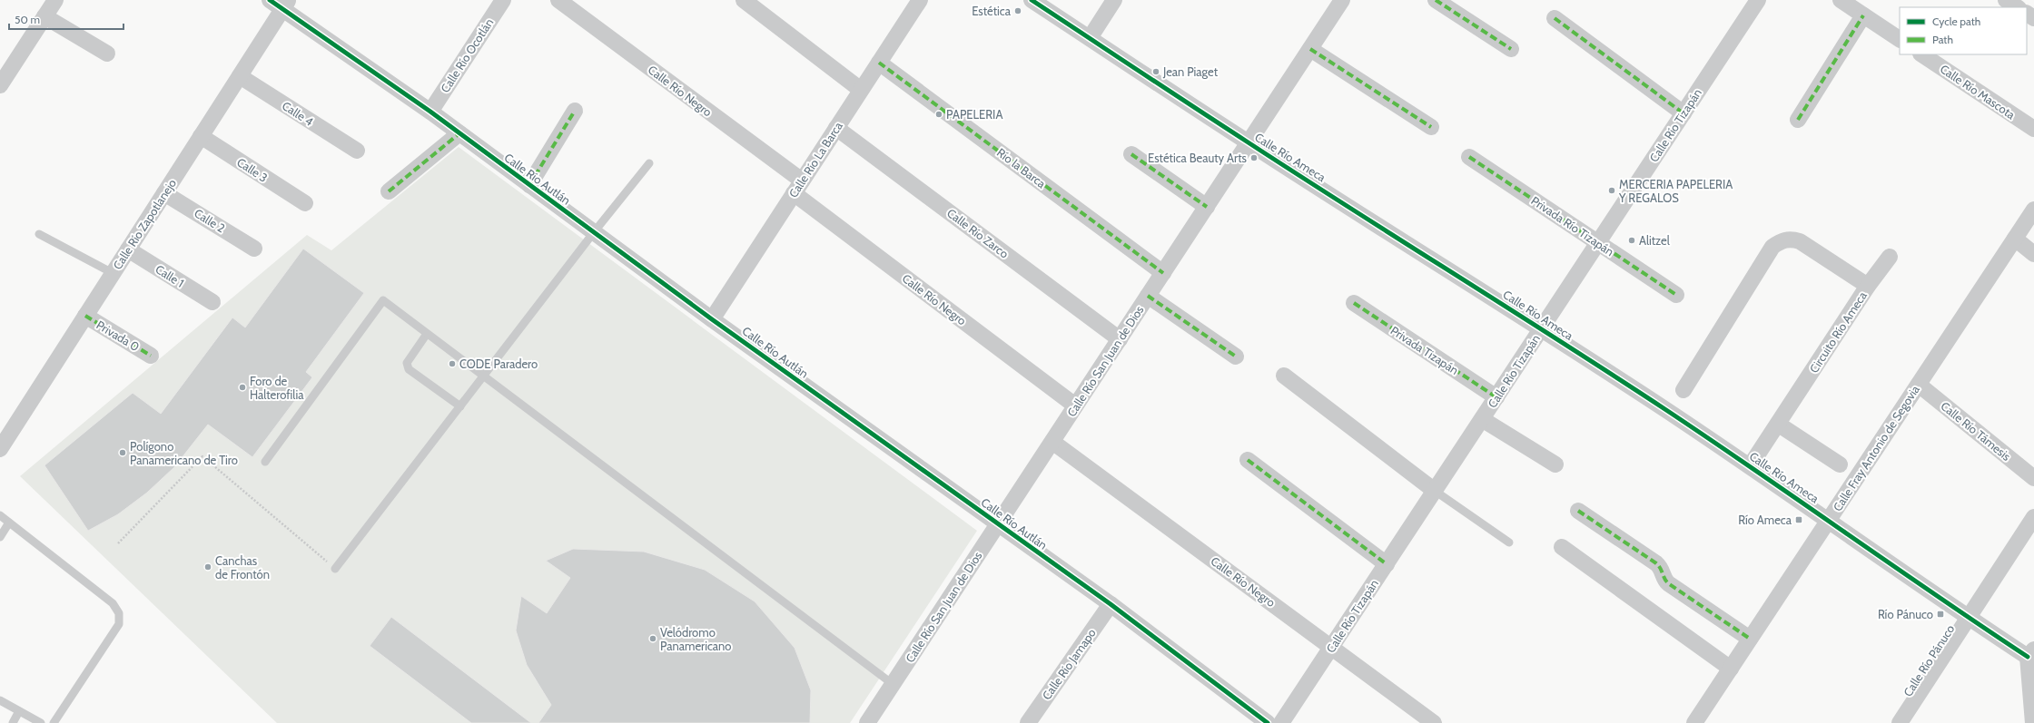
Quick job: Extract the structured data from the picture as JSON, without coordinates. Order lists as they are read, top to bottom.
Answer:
{
  "streets": {
    "street": [
      "Calle Río Ocotlán",
      "Calle Río Negro",
      "Calle Río Mascota",
      "Calle 4",
      "Calle Río Tizapán",
      "Calle Río Ameca",
      "Calle Río La Barca",
      "Río la Barca",
      "Calle 3",
      "Calle Río Autlán",
      "Calle 2",
      "Calle Río Zapotlanejo",
      "Privada Río Tizapán",
      "Calle Río Zarco",
      "Calle 1",
      "Circuito Río Ameca",
      "Privada 0",
      "Privada Tizapán",
      "Calle Río San Juan de Dios",
      "Calle Río Támesis",
      "Calle Fray Antonio de Segovia",
      "Calle Río Pánuco",
      "Calle Río Jamapo"
    ]
  },
  "crossings": [
    ["Calle Río Ocotlán", "Calle Río Autlán"],
    ["Calle Río Negro", "Calle Río Tizapán"],
    ["Calle Río Negro", "Calle Río La Barca"],
    ["Calle Río Negro", "Calle Río San Juan de Dios"],
    ["Calle 4", "Calle Río Zapotlanejo"],
    ["Calle Río Tizapán", "Calle Río Ameca"],
    ["Calle Río Tizapán", "Privada Río Tizapán"],
    ["Calle Río Tizapán", "Privada Tizapán"],
    ["Calle Río Ameca", "Circuito Río Ameca"],
    ["Calle Río Ameca", "Calle Río San Juan de Dios"],
    ["Calle Río Ameca", "Calle Fray Antonio de Segovia"],
    ["Calle Río Ameca", "Calle Río Pánuco"],
    ["Calle Río La Barca", "Río la Barca"],
    ["Calle Río La Barca", "Calle Río Autlán"],
    ["Calle Río La Barca", "Calle Río Zarco"],
    ["Río la Barca", "Calle Río San Juan de Dios"],
    ["Calle 3", "Calle Río Zapotlanejo"],
    ["Calle Río Autlán", "Calle Río Zapotlanejo"],
    ["Calle Río Autlán", "Calle Río San Juan de Dios"],
    ["Calle Río Autlán", "Calle Río Jamapo"],
    ["Calle 2", "Calle Río Zapotlanejo"],
    ["Calle Río Zapotlanejo", "Calle 1"],
    ["Calle Río Zapotlanejo", "Privada 0"],
    ["Calle Río Zarco", "Calle Río San Juan de Dios"],
    ["Calle Río Támesis", "Calle Fray Antonio de Segovia"]
  ],
  "places": {
    "other": [
      "Estética",
      "Jean Piaget",
      "PAPELERIA",
      "Estética Beauty Arts",
      "MERCERIA PAPELERIA Y REGALOS",
      "Alitzel",
      "CODE Paradero",
      "Foro de Halterofilia",
      "Polígono Panamericano de Tiro",
      "Canchas de Frontón",
      "Velódromo Panamericano"
    ],
    "transit": ["Río Ameca", "Río Pánuco"]
  },
  "legend": ["Cycle path", "Path"],
  "scale_bar": "50 m"
}
